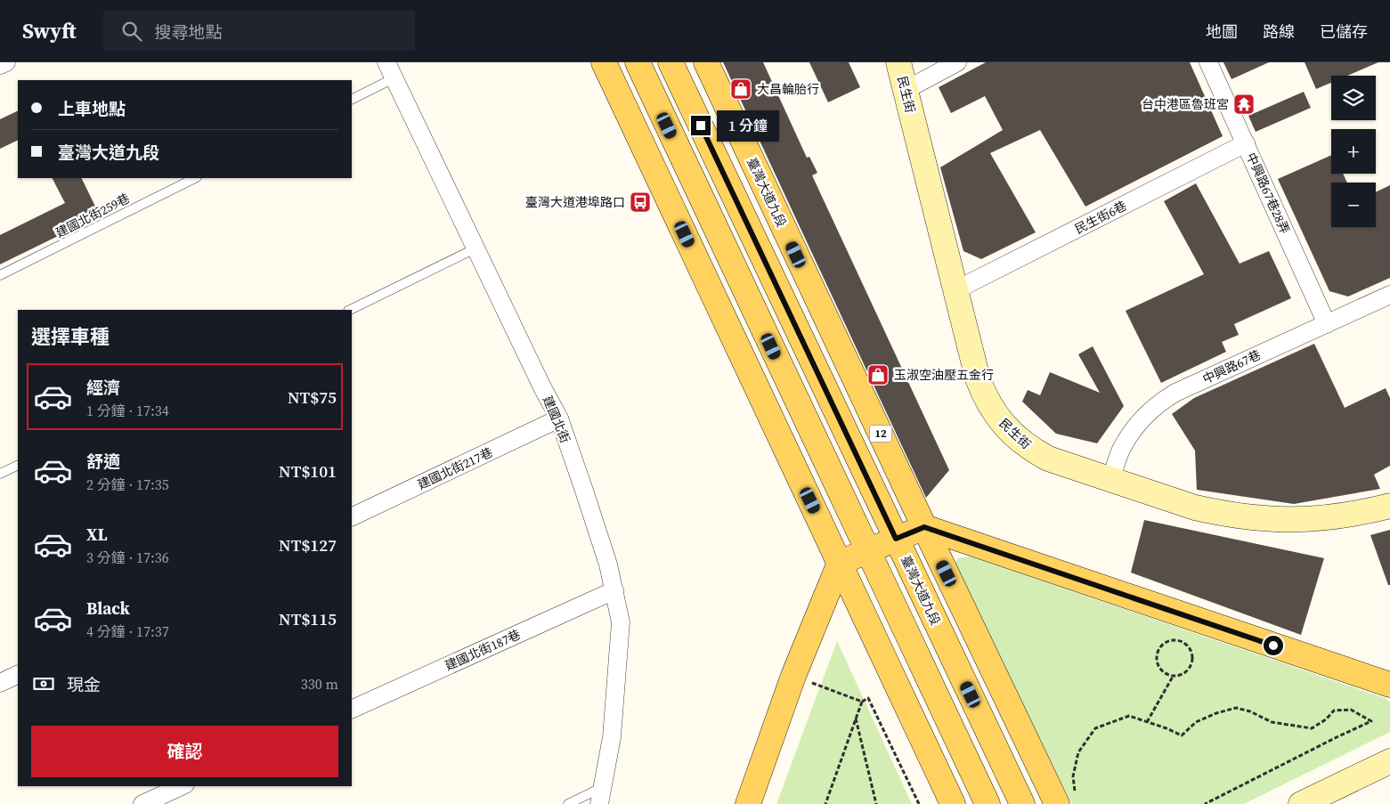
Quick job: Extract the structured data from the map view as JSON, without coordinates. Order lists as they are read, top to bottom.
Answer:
{
  "streets": {
    "main road": ["臺灣大道九段", "12"],
    "street": [
      "民生街",
      "中興路67巷28弄",
      "民生街6巷",
      "中興路67巷",
      "建國北街",
      "建國北街217巷",
      "建國北街187巷"
    ],
    "lane": ["建國北街259巷"]
  },
  "crossings": [
    ["民生街", "民生街6巷"],
    ["民生街", "中興路67巷"],
    ["中興路67巷28弄", "民生街6巷"],
    ["中興路67巷28弄", "中興路67巷"],
    ["建國北街", "建國北街217巷"],
    ["建國北街", "建國北街187巷"]
  ],
  "places": {
    "shop": ["大昌輪胎行", "玉淑空油壓五金行"],
    "temple": ["台中港區魯班宮"],
    "bus stop": ["臺灣大道港埠路口"]
  },
  "page": {
    "header": "Swyft",
    "search": "搜尋地點",
    "nav": ["地圖", "路線", "已儲存"],
    "map_buttons": ["+", "−"],
    "banner": ["上車地點", "臺灣大道九段"],
    "bubble": "1 分鐘",
    "heading": "選擇車種",
    "list": [
      {
        "name": "經濟",
        "note": "1 分鐘 · 17:34",
        "value": "NT$75"
      },
      {
        "name": "舒適",
        "note": "2 分鐘 · 17:35",
        "value": "NT$101"
      },
      {
        "name": "XL",
        "note": "3 分鐘 · 17:36",
        "value": "NT$127"
      },
      {
        "name": "Black",
        "note": "4 分鐘 · 17:37",
        "value": "NT$115"
      }
    ],
    "pay": ["現金", "330 m"],
    "buttons": "確認"
  }
}
